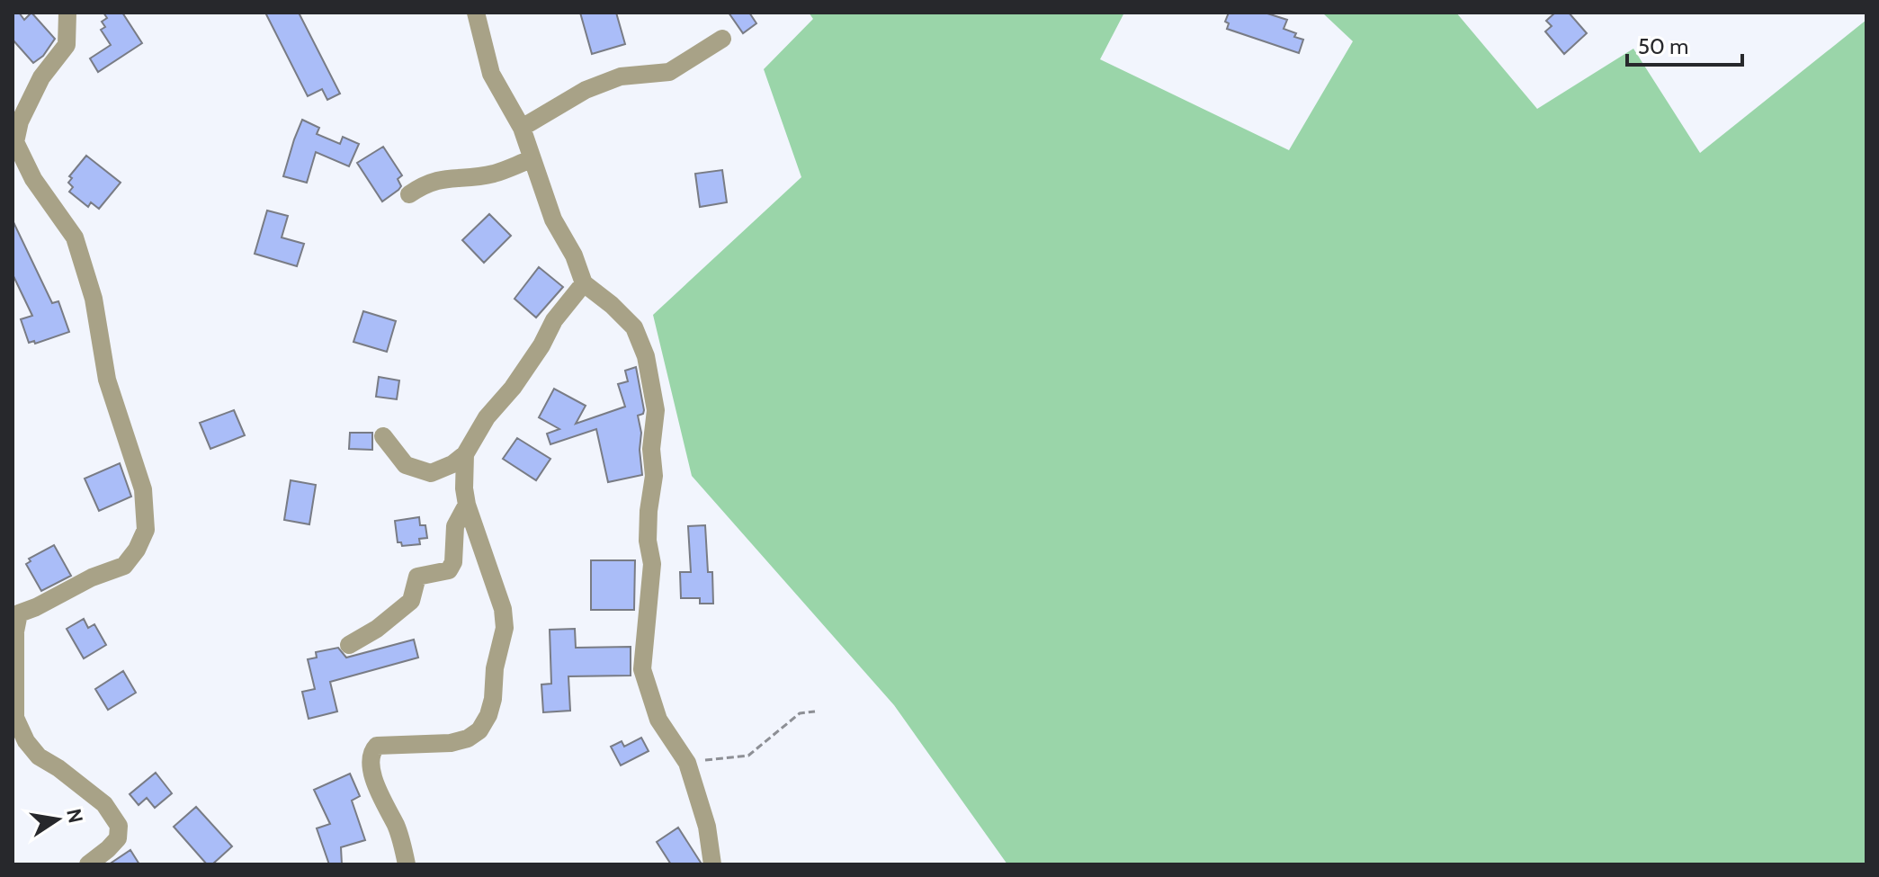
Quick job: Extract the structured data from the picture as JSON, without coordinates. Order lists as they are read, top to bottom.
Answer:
{
  "scale_bar": "50 m",
  "north": "right"
}
